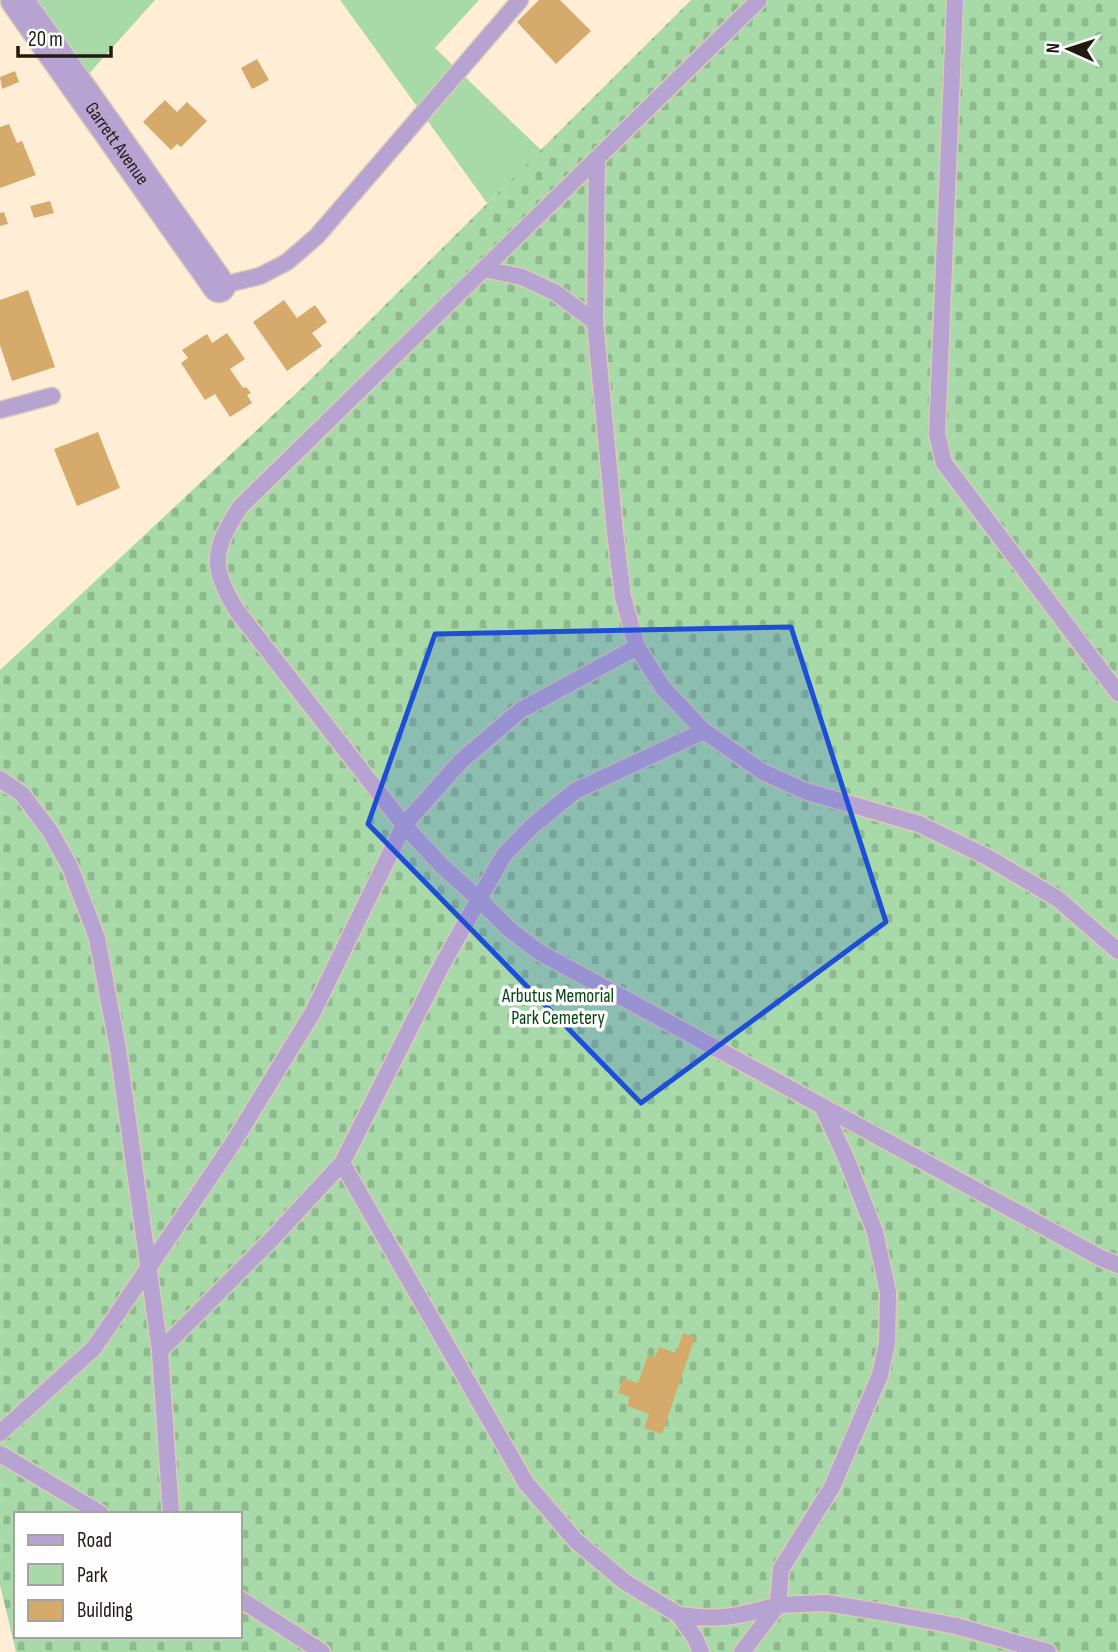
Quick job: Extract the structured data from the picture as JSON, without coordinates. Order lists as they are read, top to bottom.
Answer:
{
  "streets": {
    "street": ["Garrett Avenue"]
  },
  "parks": ["Arbutus Memorial Park Cemetery"],
  "legend": ["Road", "Park", "Building"],
  "scale_bar": "20 m",
  "north": "left"
}
